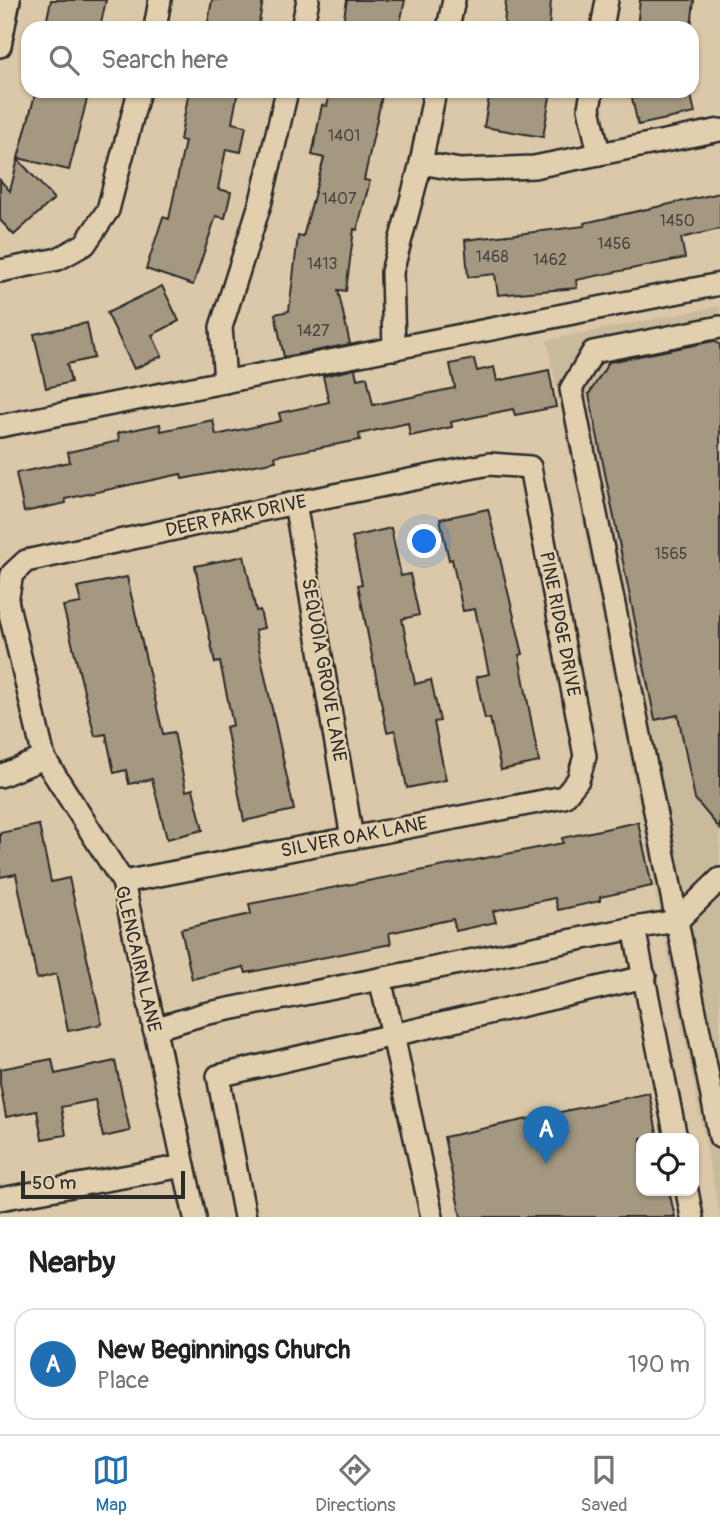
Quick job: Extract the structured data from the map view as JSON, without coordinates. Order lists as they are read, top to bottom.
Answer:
{
  "streets": {
    "street": [
      "DEER PARK DRIVE",
      "PINE RIDGE DRIVE",
      "SEQUOIA GROVE LANE",
      "SILVER OAK LANE",
      "GLENCAIRN LANE"
    ]
  },
  "crossings": [
    ["DEER PARK DRIVE", "PINE RIDGE DRIVE"],
    ["DEER PARK DRIVE", "SEQUOIA GROVE LANE"],
    ["DEER PARK DRIVE", "GLENCAIRN LANE"],
    ["PINE RIDGE DRIVE", "SILVER OAK LANE"],
    ["SEQUOIA GROVE LANE", "SILVER OAK LANE"],
    ["SILVER OAK LANE", "GLENCAIRN LANE"]
  ],
  "house_numbers": [
    "1401",
    "1407",
    "1450",
    "1456",
    "1468",
    "1462",
    "1413",
    "1427",
    "1565"
  ],
  "scale_bar": "50 m",
  "page": {
    "search": "Search here",
    "pins": "A",
    "scale": "50 m",
    "heading": "Nearby",
    "list": [
      {
        "mark": "A",
        "name": "New Beginnings Church",
        "note": "Place",
        "value": "190 m"
      }
    ],
    "nav": ["Map", "Directions", "Saved"]
  }
}
